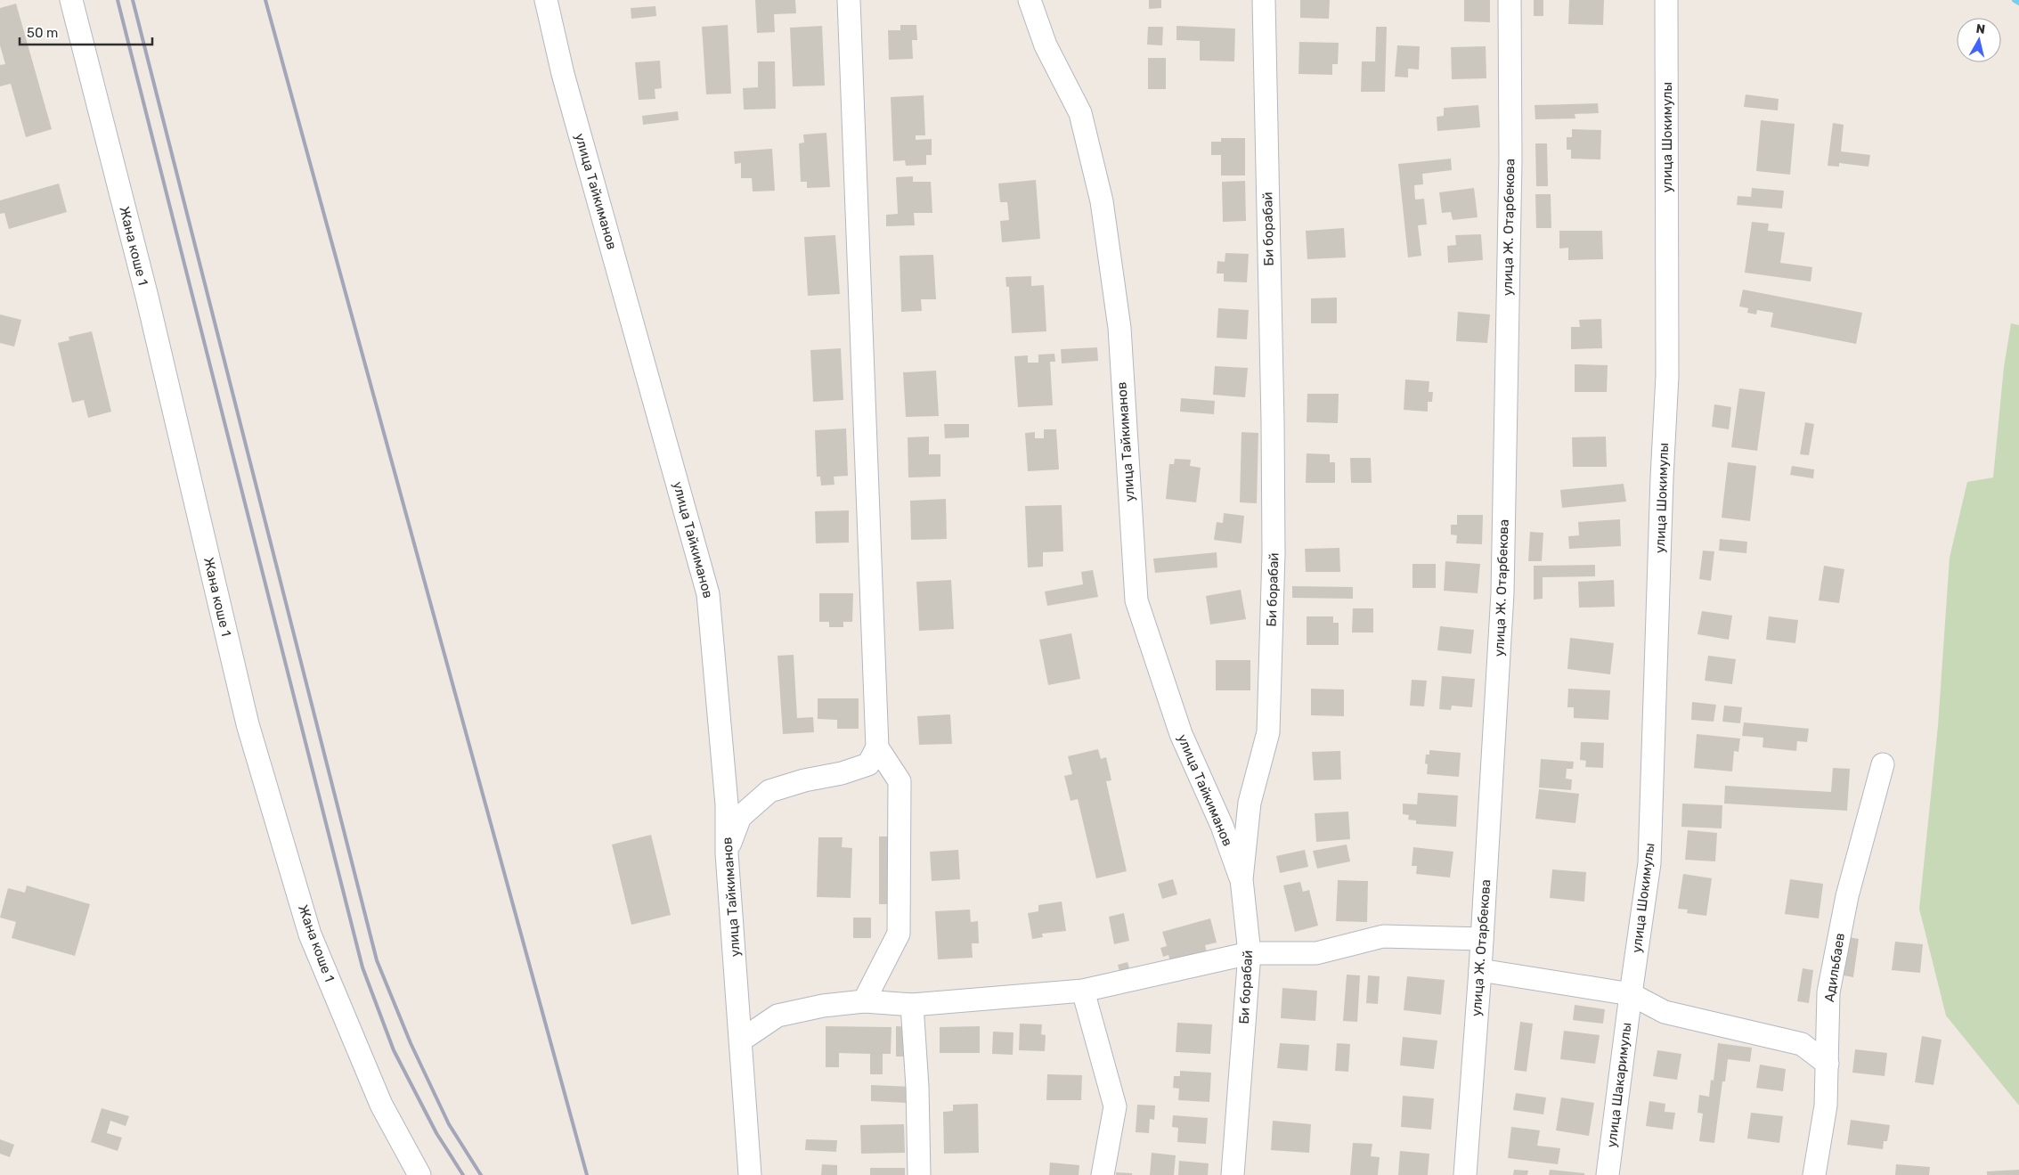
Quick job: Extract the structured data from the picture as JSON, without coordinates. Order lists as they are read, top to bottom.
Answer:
{
  "streets": {
    "street": [
      "улица Шокимулы",
      "улица Тайкиманов",
      "улица Ж. Отарбекова",
      "Би борабай",
      "Жана коше 1",
      "Адильбаев",
      "улица Шакаримулы"
    ]
  },
  "crossings": [
    ["улица Шокимулы", "улица Шакаримулы"],
    ["улица Тайкиманов", "Би борабай"]
  ],
  "scale_bar": "50 m",
  "north": "top"
}
